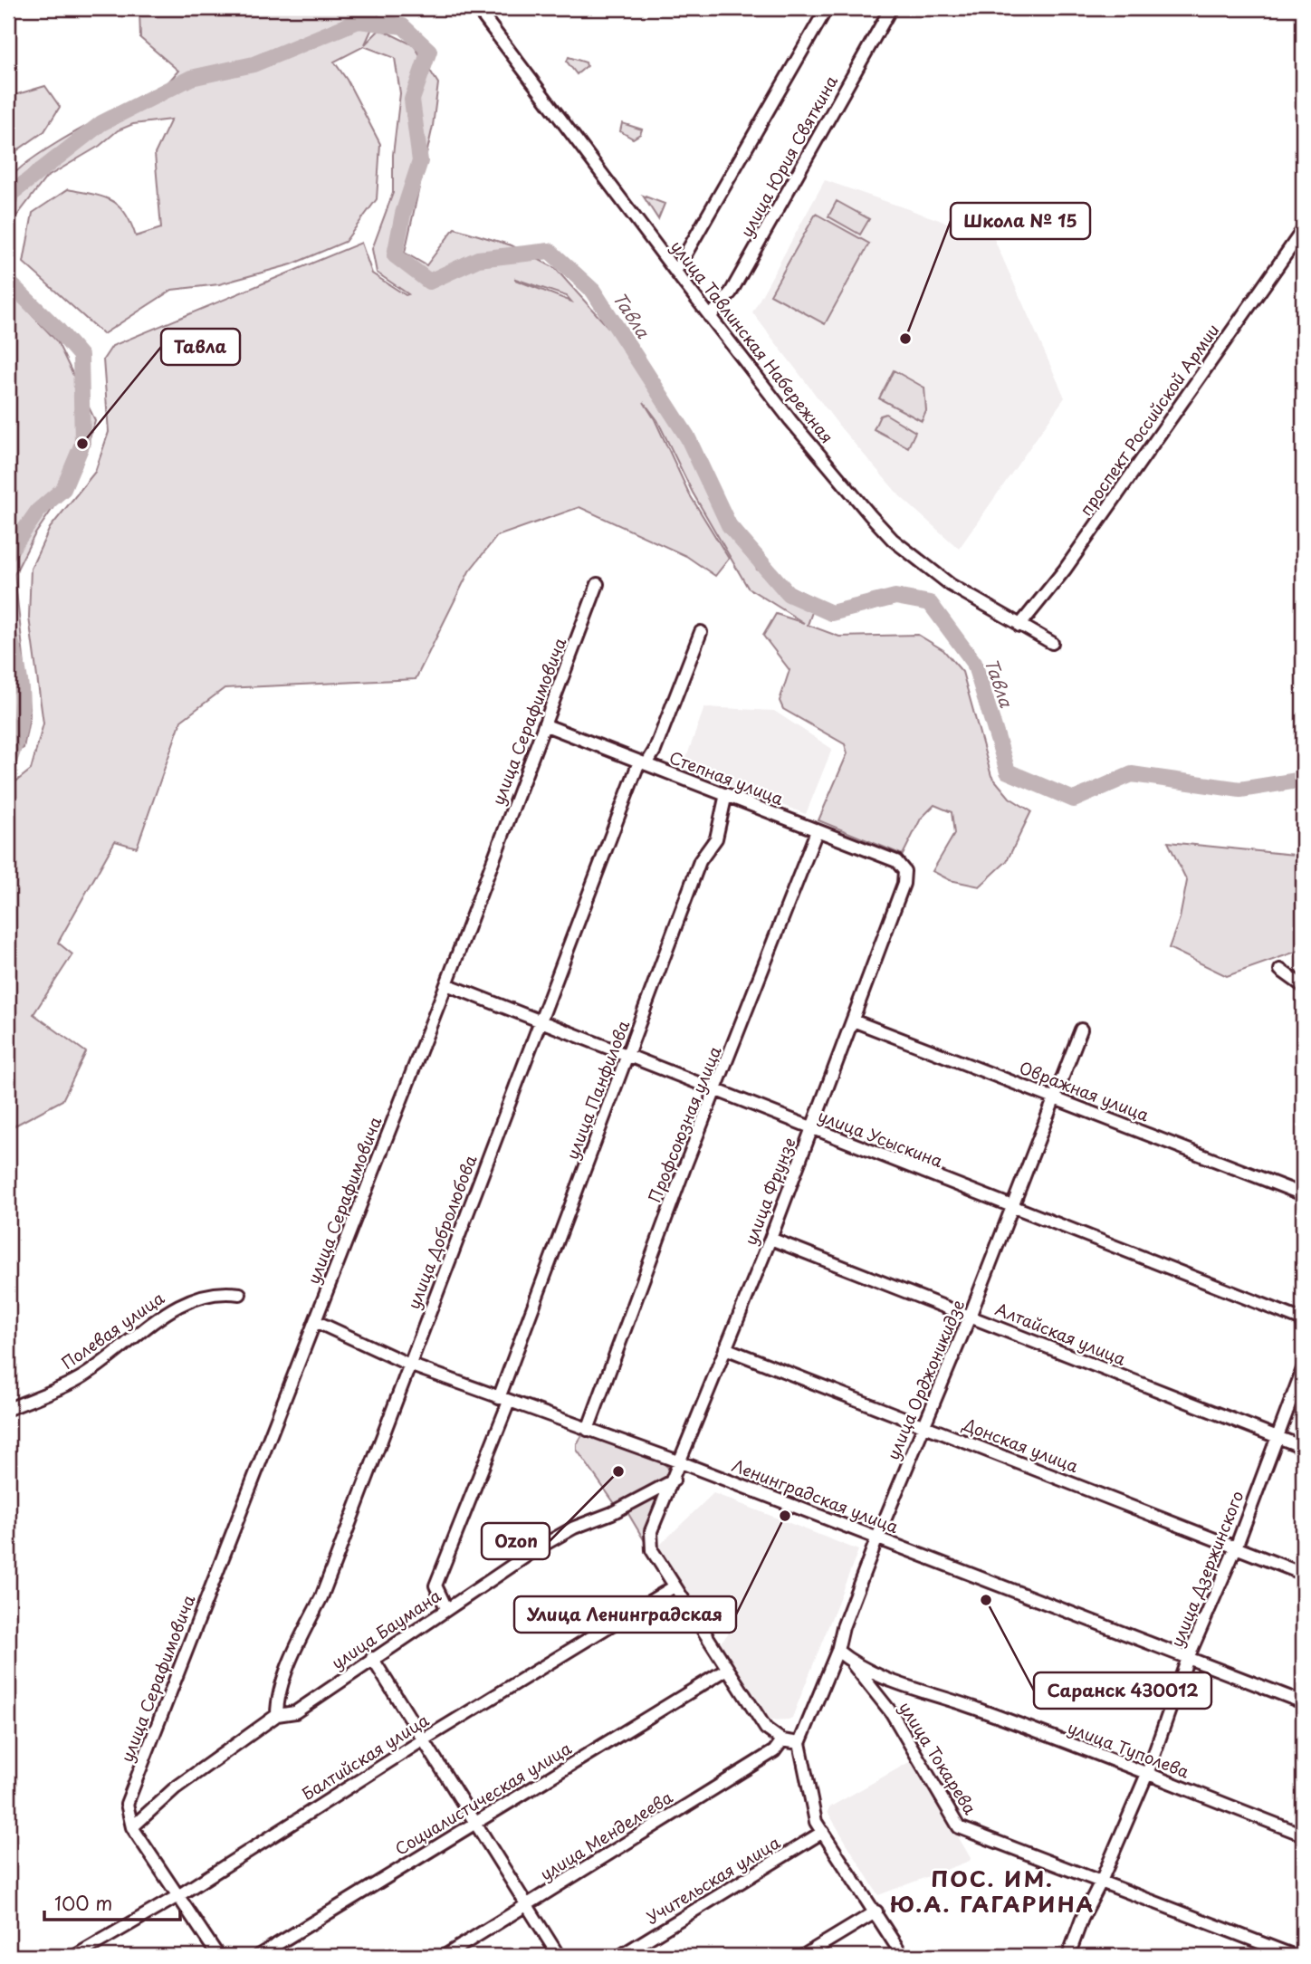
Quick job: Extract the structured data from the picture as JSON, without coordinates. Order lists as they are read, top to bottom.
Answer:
{
  "streets": {
    "street": [
      "улица Юрия Святкина",
      "улица Тавлинская Набережная",
      "проспект Российской Армии",
      "улица Серафимовича",
      "Степная улица",
      "улица Панфилова",
      "Овражная улица",
      "Профсоюзная улица",
      "улица Усыскина",
      "улица Фрунзе",
      "улица Добролюбова",
      "Полевая улица",
      "Алтайская улица",
      "улица Орджоникидзе",
      "Донская улица",
      "Ленинградская улица",
      "улица Дзержинского",
      "улица Баумана",
      "улица Туполева",
      "Балтийская улица",
      "улица Токарева",
      "Социалистическая улица",
      "улица Менделеева",
      "Учительская улица"
    ]
  },
  "crossings": [
    ["улица Юрия Святкина", "улица Тавлинская Набережная"],
    ["улица Тавлинская Набережная", "проспект Российской Армии"],
    ["улица Серафимовича", "Степная улица"],
    ["улица Серафимовича", "улица Усыскина"],
    ["улица Серафимовича", "Ленинградская улица"],
    ["улица Серафимовича", "улица Баумана"],
    ["Степная улица", "улица Панфилова"],
    ["Степная улица", "Профсоюзная улица"],
    ["Степная улица", "улица Фрунзе"],
    ["Степная улица", "улица Добролюбова"],
    ["улица Панфилова", "улица Усыскина"],
    ["улица Панфилова", "Ленинградская улица"],
    ["улица Панфилова", "улица Баумана"],
    ["Овражная улица", "улица Фрунзе"],
    ["Овражная улица", "улица Орджоникидзе"],
    ["Профсоюзная улица", "улица Усыскина"],
    ["Профсоюзная улица", "Ленинградская улица"],
    ["улица Усыскина", "улица Фрунзе"],
    ["улица Усыскина", "улица Добролюбова"],
    ["улица Усыскина", "улица Орджоникидзе"],
    ["улица Фрунзе", "Алтайская улица"],
    ["улица Фрунзе", "Донская улица"],
    ["улица Фрунзе", "Ленинградская улица"],
    ["улица Фрунзе", "улица Баумана"],
    ["улица Фрунзе", "Балтийская улица"],
    ["улица Фрунзе", "Социалистическая улица"],
    ["улица Фрунзе", "улица Менделеева"],
    ["улица Добролюбова", "Ленинградская улица"],
    ["улица Добролюбова", "улица Баумана"],
    ["Алтайская улица", "улица Орджоникидзе"],
    ["Алтайская улица", "улица Дзержинского"],
    ["улица Орджоникидзе", "Донская улица"],
    ["улица Орджоникидзе", "Ленинградская улица"],
    ["улица Орджоникидзе", "улица Туполева"],
    ["Донская улица", "улица Дзержинского"],
    ["Ленинградская улица", "улица Дзержинского"],
    ["улица Дзержинского", "улица Туполева"],
    ["улица Дзержинского", "улица Токарева"],
    ["улица Туполева", "улица Токарева"]
  ],
  "districts": ["ПОС. ИМ. Ю.А. ГАГАРИНА"],
  "water": ["Тавла"],
  "places": [
    "Школа № 15",
    "Тавла",
    "Ozon",
    "Улица Ленинградская",
    "Саранск 430012"
  ],
  "scale_bar": "100 m"
}
